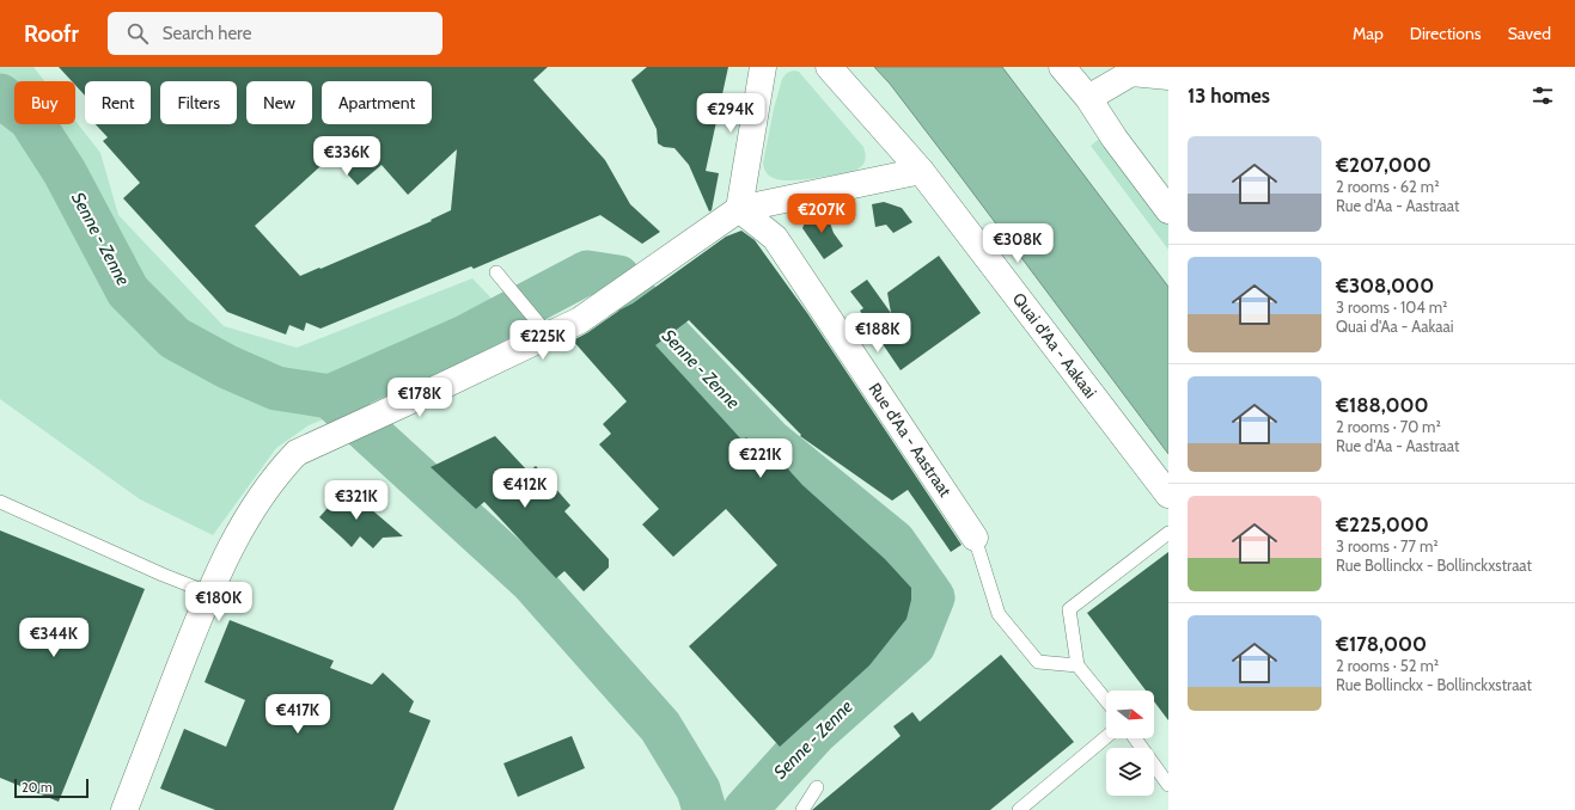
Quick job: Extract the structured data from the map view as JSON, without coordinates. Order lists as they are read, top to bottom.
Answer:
{
  "streets": {
    "street": ["Quai d'Aa - Aakaai", "Rue d'Aa - Aastraat"]
  },
  "water": ["Senne - Zenne"],
  "scale_bar": "20 m",
  "north": "right",
  "page": {
    "header": "Roofr",
    "search": "Search here",
    "nav": ["Map", "Directions", "Saved"],
    "heading": "13 homes",
    "chip": [
      "Buy",
      "Rent",
      "Filters",
      "New",
      "Apartment"
    ],
    "price": [
      "€294K",
      "€336K",
      "€207K",
      "€308K",
      "€188K",
      "€225K",
      "€178K",
      "€221K",
      "€412K",
      "€321K",
      "€180K",
      "€344K",
      "€417K"
    ],
    "list": [
      {
        "name": "€207,000",
        "note": "2 rooms · 62 m² · Rue d'Aa - Aastraat"
      },
      {
        "name": "€308,000",
        "note": "3 rooms · 104 m² · Quai d'Aa - Aakaai"
      },
      {
        "name": "€188,000",
        "note": "2 rooms · 70 m² · Rue d'Aa - Aastraat"
      },
      {
        "name": "€225,000",
        "note": "3 rooms · 77 m² · Rue Bollinckx - Bollinckxstraat"
      },
      {
        "name": "€178,000",
        "note": "2 rooms · 52 m² · Rue Bollinckx - Bollinckxstraat"
      }
    ],
    "scale": "20 m"
  }
}
